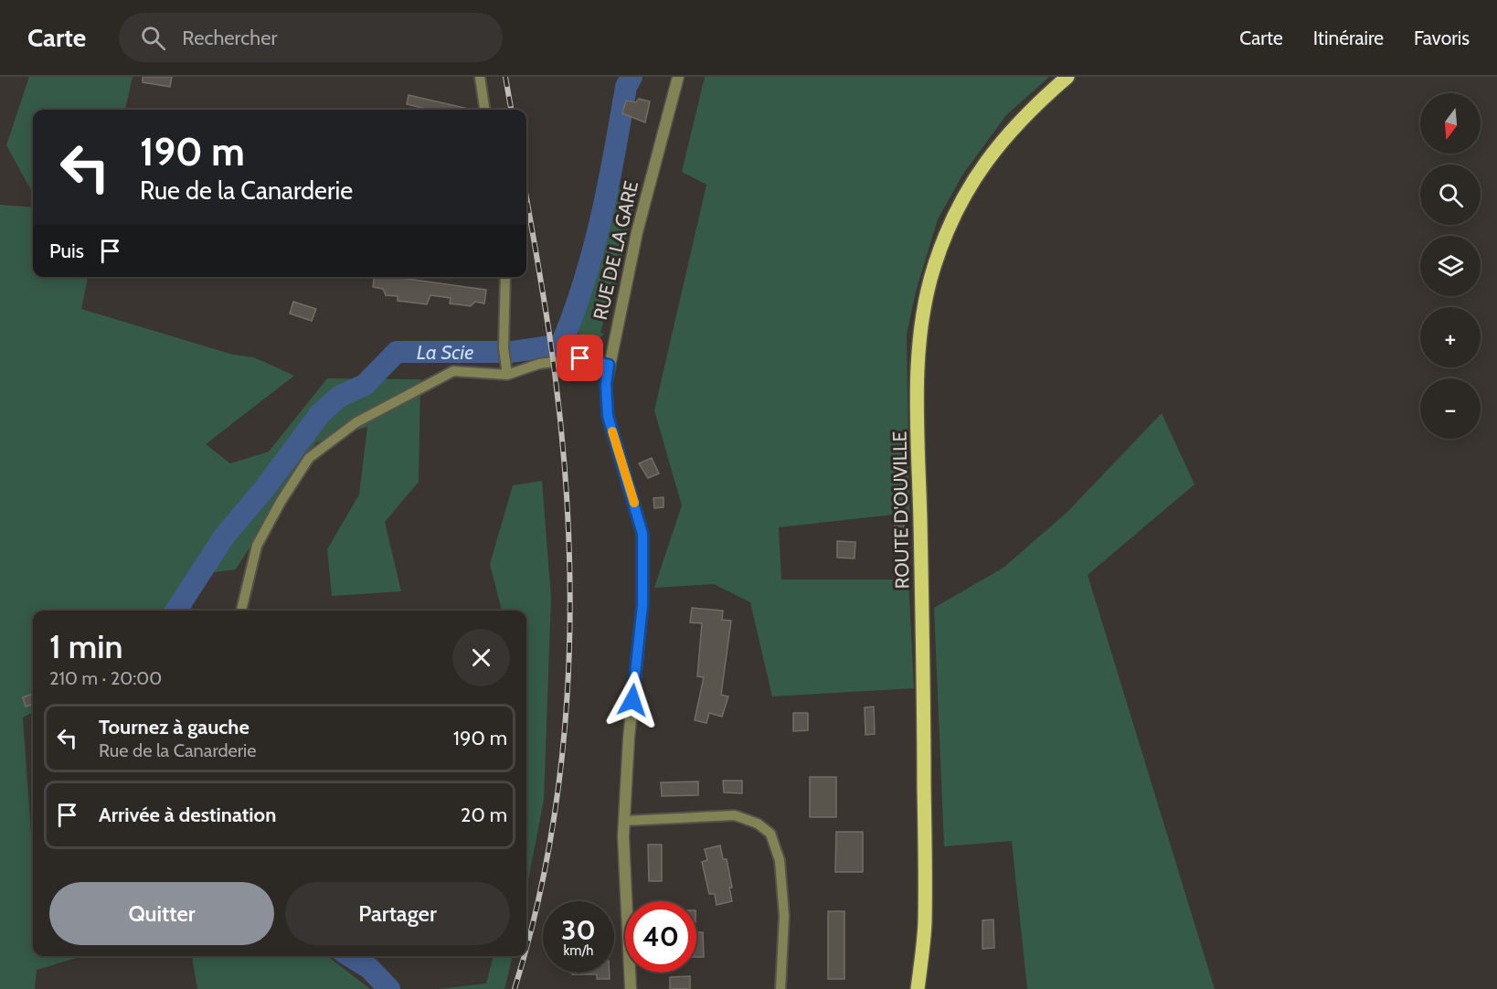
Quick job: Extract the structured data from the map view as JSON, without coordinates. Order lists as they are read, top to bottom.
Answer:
{
  "streets": {
    "main road": ["ROUTE D'OUVILLE"],
    "street": ["RUE DE LA GARE"]
  },
  "water": ["La Scie"],
  "north": "bottom",
  "page": {
    "header": "Carte",
    "search": "Rechercher",
    "nav": ["Carte", "Itinéraire", "Favoris"],
    "map_buttons": ["+", "−"],
    "turn": ["190 m", "Rue de la Canarderie"],
    "then": "Puis",
    "heading": ["1 min", "210 m · 20:00"],
    "list": [
      {
        "name": "Tournez à gauche",
        "note": "Rue de la Canarderie",
        "value": "190 m"
      },
      {
        "name": "Arrivée à destination",
        "value": "20 m"
      }
    ],
    "buttons": ["Quitter", "Partager"],
    "speed": "30 km/h",
    "limit": "40"
  }
}
